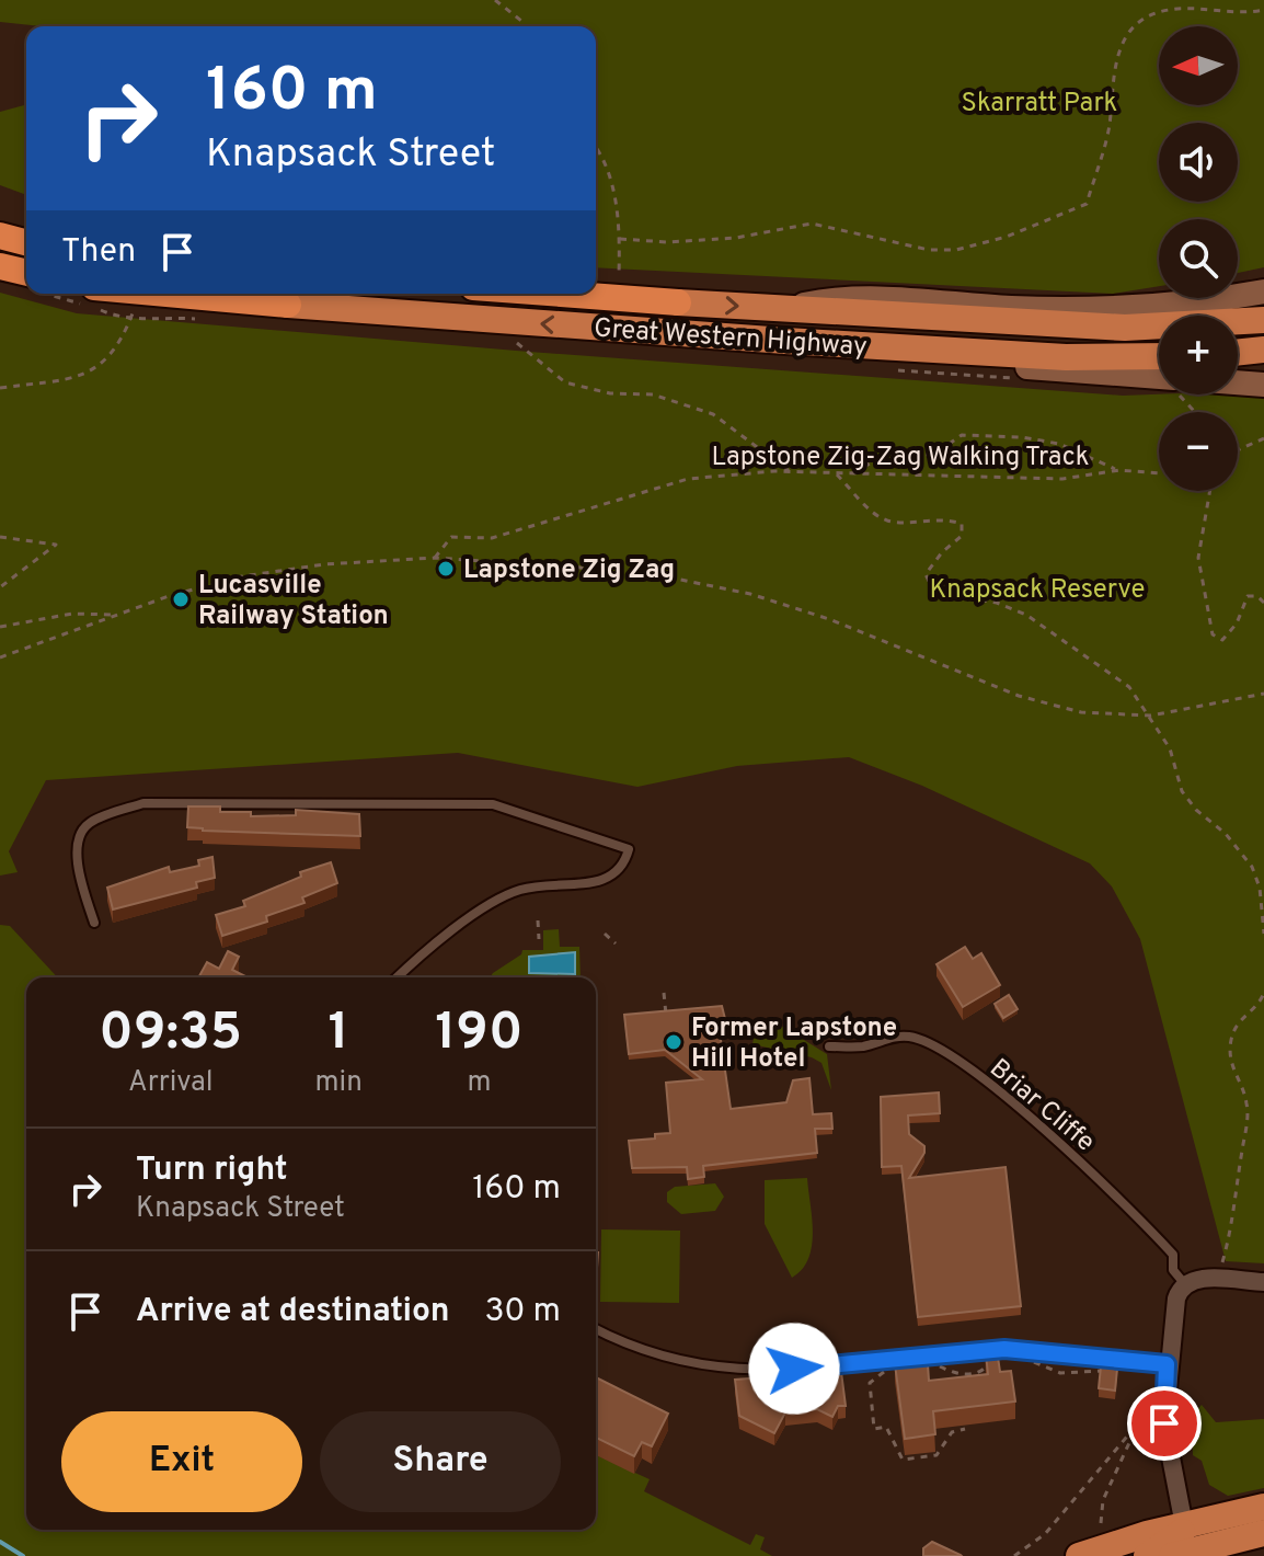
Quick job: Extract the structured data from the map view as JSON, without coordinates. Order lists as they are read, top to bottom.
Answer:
{
  "streets": {
    "highway": ["Great Western Highway"],
    "lane": ["Briar Cliffe"],
    "path": ["Lapstone Zig-Zag Walking Track"]
  },
  "parks": ["Skarratt Park", "Knapsack Reserve"],
  "places": ["Lapstone Zig Zag", "Lucasville Railway Station", "Former Lapstone Hill Hotel"],
  "north": "left",
  "page": {
    "map_buttons": ["+", "−"],
    "turn": ["160 m", "Knapsack Street"],
    "then": "Then",
    "eta": [
      "09:35",
      "Arrival",
      "1",
      "min",
      "190",
      "m"
    ],
    "list": [
      {
        "name": "Turn right",
        "note": "Knapsack Street",
        "value": "160 m"
      },
      {
        "name": "Arrive at destination",
        "value": "30 m"
      }
    ],
    "buttons": ["Exit", "Share"]
  }
}
